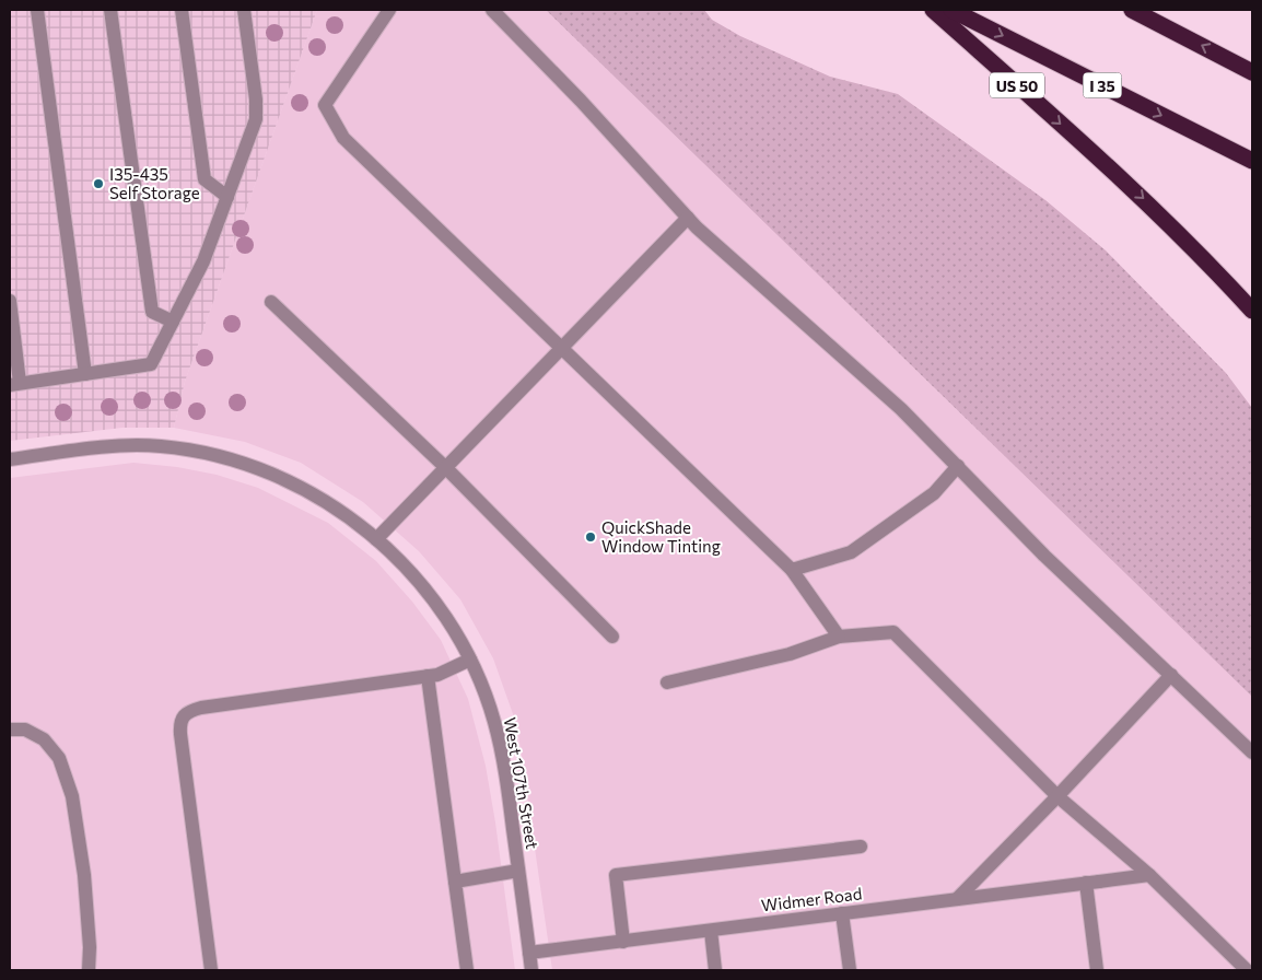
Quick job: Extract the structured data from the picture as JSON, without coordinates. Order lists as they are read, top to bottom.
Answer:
{
  "streets": {
    "highway": ["US 50", "I 35"],
    "street": ["West 107th Street", "Widmer Road"]
  },
  "crossings": [
    ["West 107th Street", "Widmer Road"]
  ],
  "places": ["I35-435 Self Storage", "QuickShade Window Tinting"]
}
